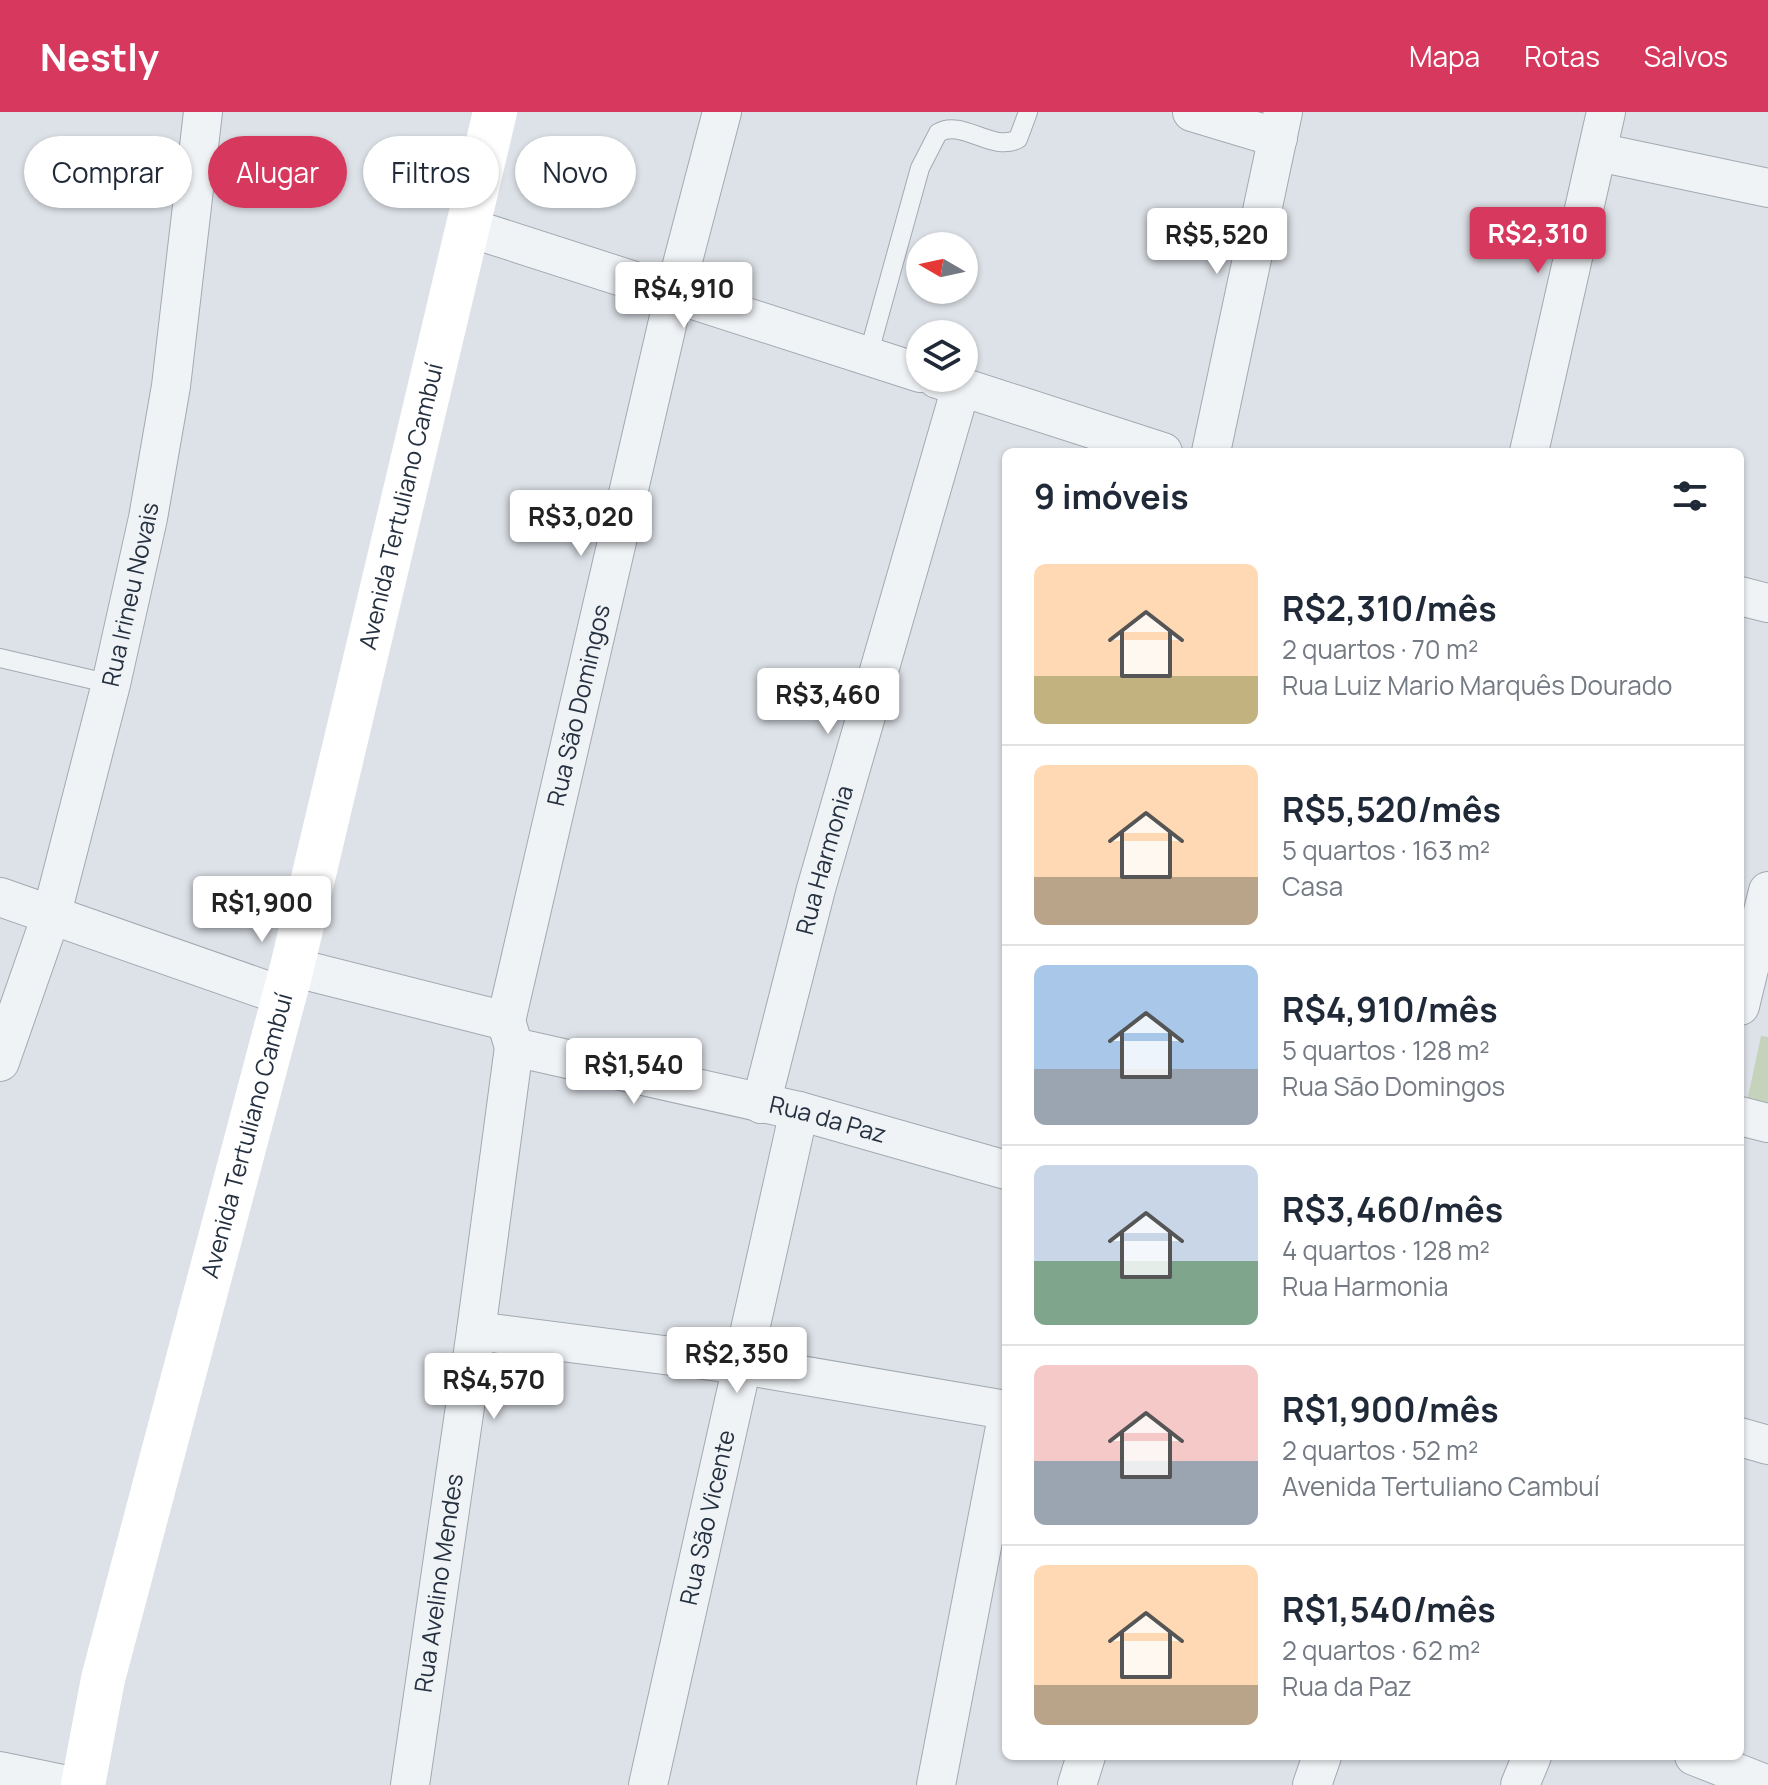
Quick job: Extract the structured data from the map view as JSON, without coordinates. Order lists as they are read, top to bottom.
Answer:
{
  "streets": {
    "main road": ["Avenida Tertuliano Cambuí"],
    "street": [
      "Rua Irineu Novais",
      "Rua São Domingos",
      "Rua Harmonia",
      "Rua da Paz",
      "Rua São Vicente",
      "Rua Avelino Mendes"
    ]
  },
  "crossings": [
    ["Avenida Tertuliano Cambuí", "Rua da Paz"],
    ["Rua Irineu Novais", "Rua da Paz"],
    ["Rua São Domingos", "Rua da Paz"],
    ["Rua São Domingos", "Rua Avelino Mendes"],
    ["Rua Harmonia", "Rua da Paz"],
    ["Rua da Paz", "Rua São Vicente"],
    ["Rua da Paz", "Rua Avelino Mendes"]
  ],
  "north": "left",
  "page": {
    "header": "Nestly",
    "nav": ["Mapa", "Rotas", "Salvos"],
    "chip": [
      "Comprar",
      "Alugar",
      "Filtros",
      "Novo"
    ],
    "price": [
      "R$2,310",
      "R$5,520",
      "R$4,910",
      "R$3,020",
      "R$3,460",
      "R$1,900",
      "R$1,540",
      "R$2,350",
      "R$4,570"
    ],
    "heading": "9 imóveis",
    "list": [
      {
        "name": "R$2,310/mês",
        "note": "2 quartos · 70 m² · Rua Luiz Mario Marquês Dourado"
      },
      {
        "name": "R$5,520/mês",
        "note": "5 quartos · 163 m² · Casa"
      },
      {
        "name": "R$4,910/mês",
        "note": "5 quartos · 128 m² · Rua São Domingos"
      },
      {
        "name": "R$3,460/mês",
        "note": "4 quartos · 128 m² · Rua Harmonia"
      },
      {
        "name": "R$1,900/mês",
        "note": "2 quartos · 52 m² · Avenida Tertuliano Cambuí"
      },
      {
        "name": "R$1,540/mês",
        "note": "2 quartos · 62 m² · Rua da Paz"
      }
    ]
  }
}
